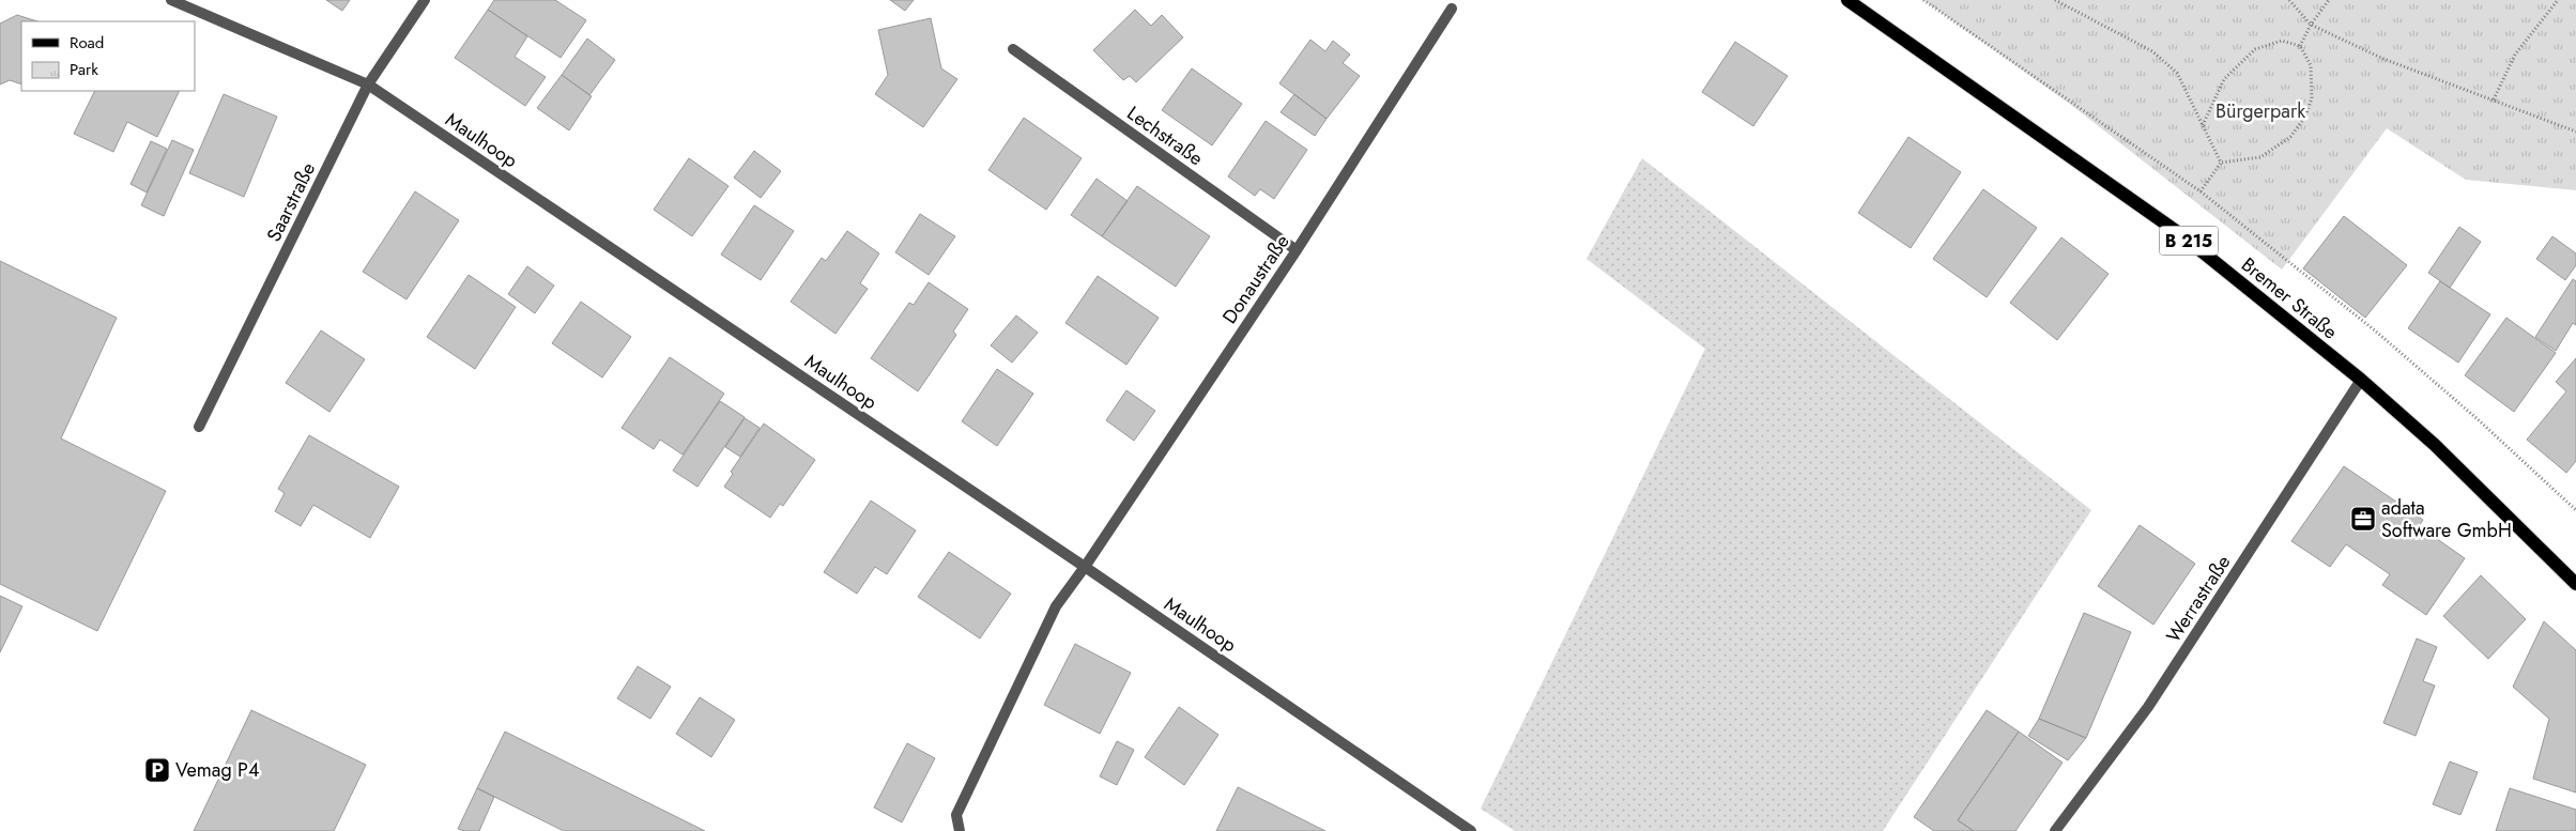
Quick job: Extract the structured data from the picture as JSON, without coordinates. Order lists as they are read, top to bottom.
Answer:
{
  "streets": {
    "main road": ["B 215", "Bremer Straße"],
    "street": [
      "Lechstraße",
      "Maulhoop",
      "Saarstraße",
      "Donaustraße",
      "Werrastraße"
    ]
  },
  "crossings": [
    ["Lechstraße", "Donaustraße"],
    ["Maulhoop", "Saarstraße"],
    ["Maulhoop", "Donaustraße"],
    ["Bremer Straße", "Werrastraße"]
  ],
  "parks": ["Bürgerpark"],
  "places": {
    "office": ["adata Software GmbH"],
    "parking": ["Vemag P4"]
  },
  "legend": ["Road", "Park"]
}
